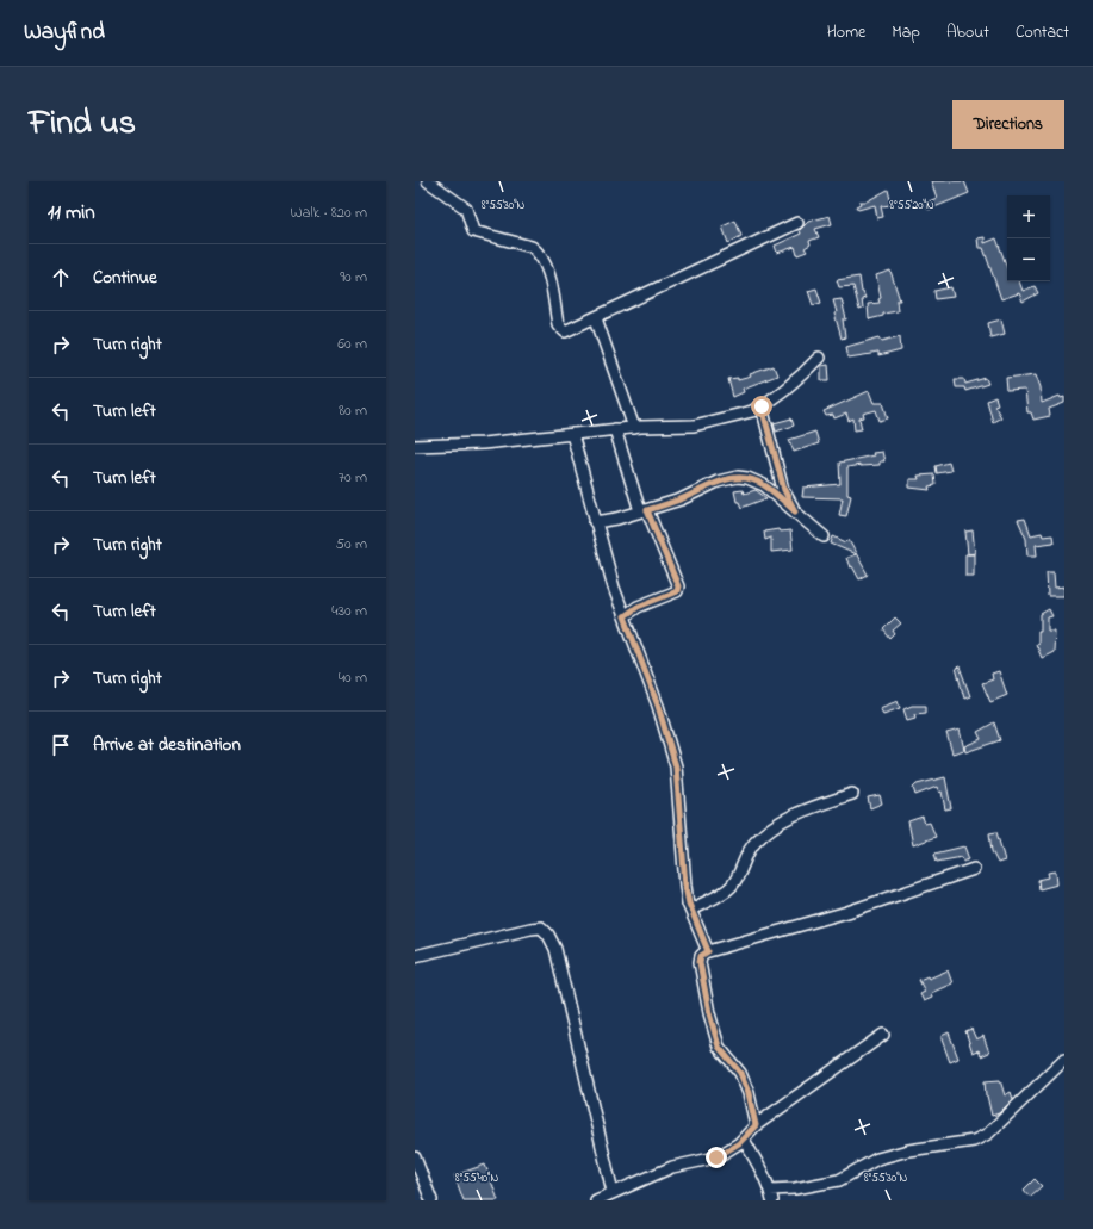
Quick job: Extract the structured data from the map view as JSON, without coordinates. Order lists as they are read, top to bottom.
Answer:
{
  "page": {
    "header": "Wayfind",
    "nav": [
      "Home",
      "Map",
      "About",
      "Contact"
    ],
    "title": "Find us",
    "buttons": "Directions",
    "heading": ["11 min", "Walk · 820 m"],
    "map_buttons": ["+", "−"],
    "list": [
      ["Continue", "90 m"],
      ["Turn right", "60 m"],
      ["Turn left", "80 m"],
      ["Turn left", "70 m"],
      ["Turn right", "50 m"],
      ["Turn left", "430 m"],
      ["Turn right", "40 m"],
      "Arrive at destination"
    ]
  },
  "coordinates": ["8°55'30\"N", "8°55'20\"N", "8°55'40\"N"]
}
